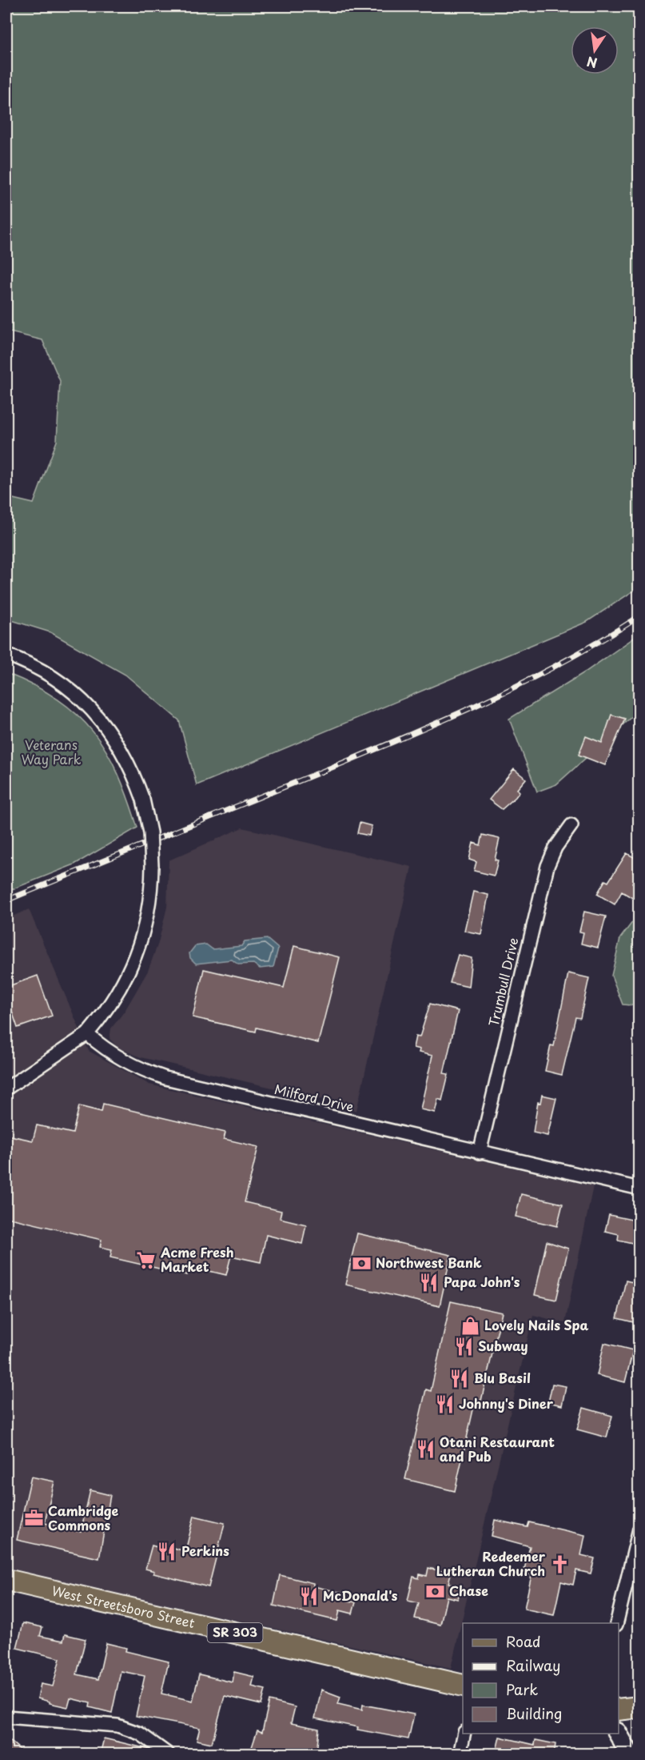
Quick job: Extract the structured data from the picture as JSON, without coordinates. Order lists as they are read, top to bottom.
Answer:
{
  "streets": {
    "main road": ["West Streetsboro Street", "SR 303"],
    "street": ["Trumbull Drive", "Milford Drive"]
  },
  "crossings": [
    ["Trumbull Drive", "Milford Drive"]
  ],
  "parks": ["Veterans Way Park"],
  "places": {
    "supermarket": ["Acme Fresh Market"],
    "bank": ["Northwest Bank", "Chase"],
    "restaurant": [
      "Papa John's",
      "Subway",
      "Blu Basil",
      "Johnny's Diner",
      "Otani Restaurant and Pub",
      "Perkins",
      "McDonald's"
    ],
    "shop": ["Lovely Nails Spa"],
    "office": ["Cambridge Commons"],
    "church": ["Redeemer Lutheran Church"]
  },
  "legend": [
    "Road",
    "Railway",
    "Park",
    "Building"
  ],
  "north": "bottom"
}
